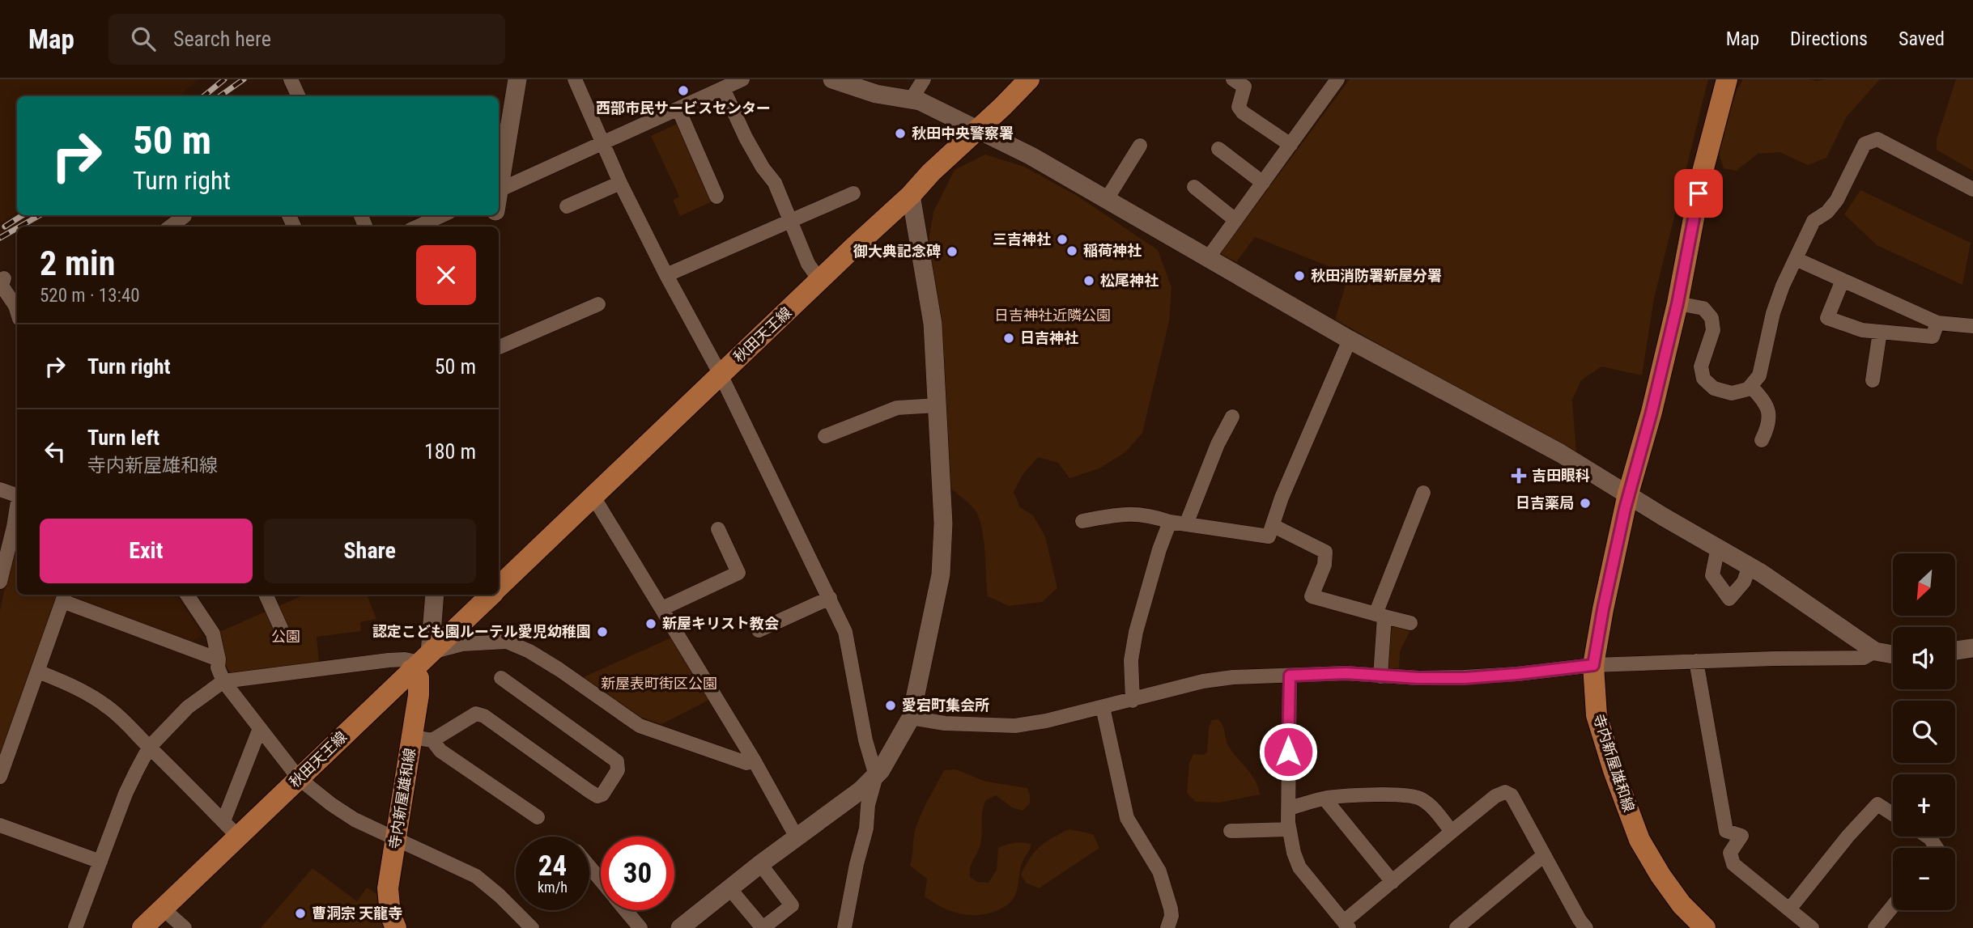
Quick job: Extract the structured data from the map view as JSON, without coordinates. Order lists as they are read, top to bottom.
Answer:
{
  "streets": {
    "main road": ["秋田天王線", "寺内新屋雄和線"]
  },
  "crossings": [
    ["秋田天王線", "寺内新屋雄和線"]
  ],
  "parks": ["日吉神社近隣公園", "公園", "新屋表町街区公園"],
  "places": {
    "other": [
      "西部市民サービスセンター",
      "秋田中央警察署",
      "三吉神社",
      "稲荷神社",
      "御大典記念碑",
      "秋田消防署新屋分署",
      "松尾神社",
      "日吉神社",
      "日吉薬局",
      "新屋キリスト教会",
      "認定こども園ルーテル愛児幼稚園",
      "愛宕町集会所",
      "曹洞宗 天龍寺"
    ],
    "health": ["吉田眼科"]
  },
  "north": "bottom left",
  "page": {
    "header": "Map",
    "search": "Search here",
    "nav": ["Map", "Directions", "Saved"],
    "turn": ["50 m", "Turn right"],
    "heading": ["2 min", "520 m · 13:40"],
    "list": [
      {
        "name": "Turn right",
        "value": "50 m"
      },
      {
        "name": "Turn left",
        "note": "寺内新屋雄和線",
        "value": "180 m"
      }
    ],
    "buttons": ["Exit", "Share"],
    "map_buttons": ["+", "−"],
    "speed": "24 km/h",
    "limit": "30"
  }
}
